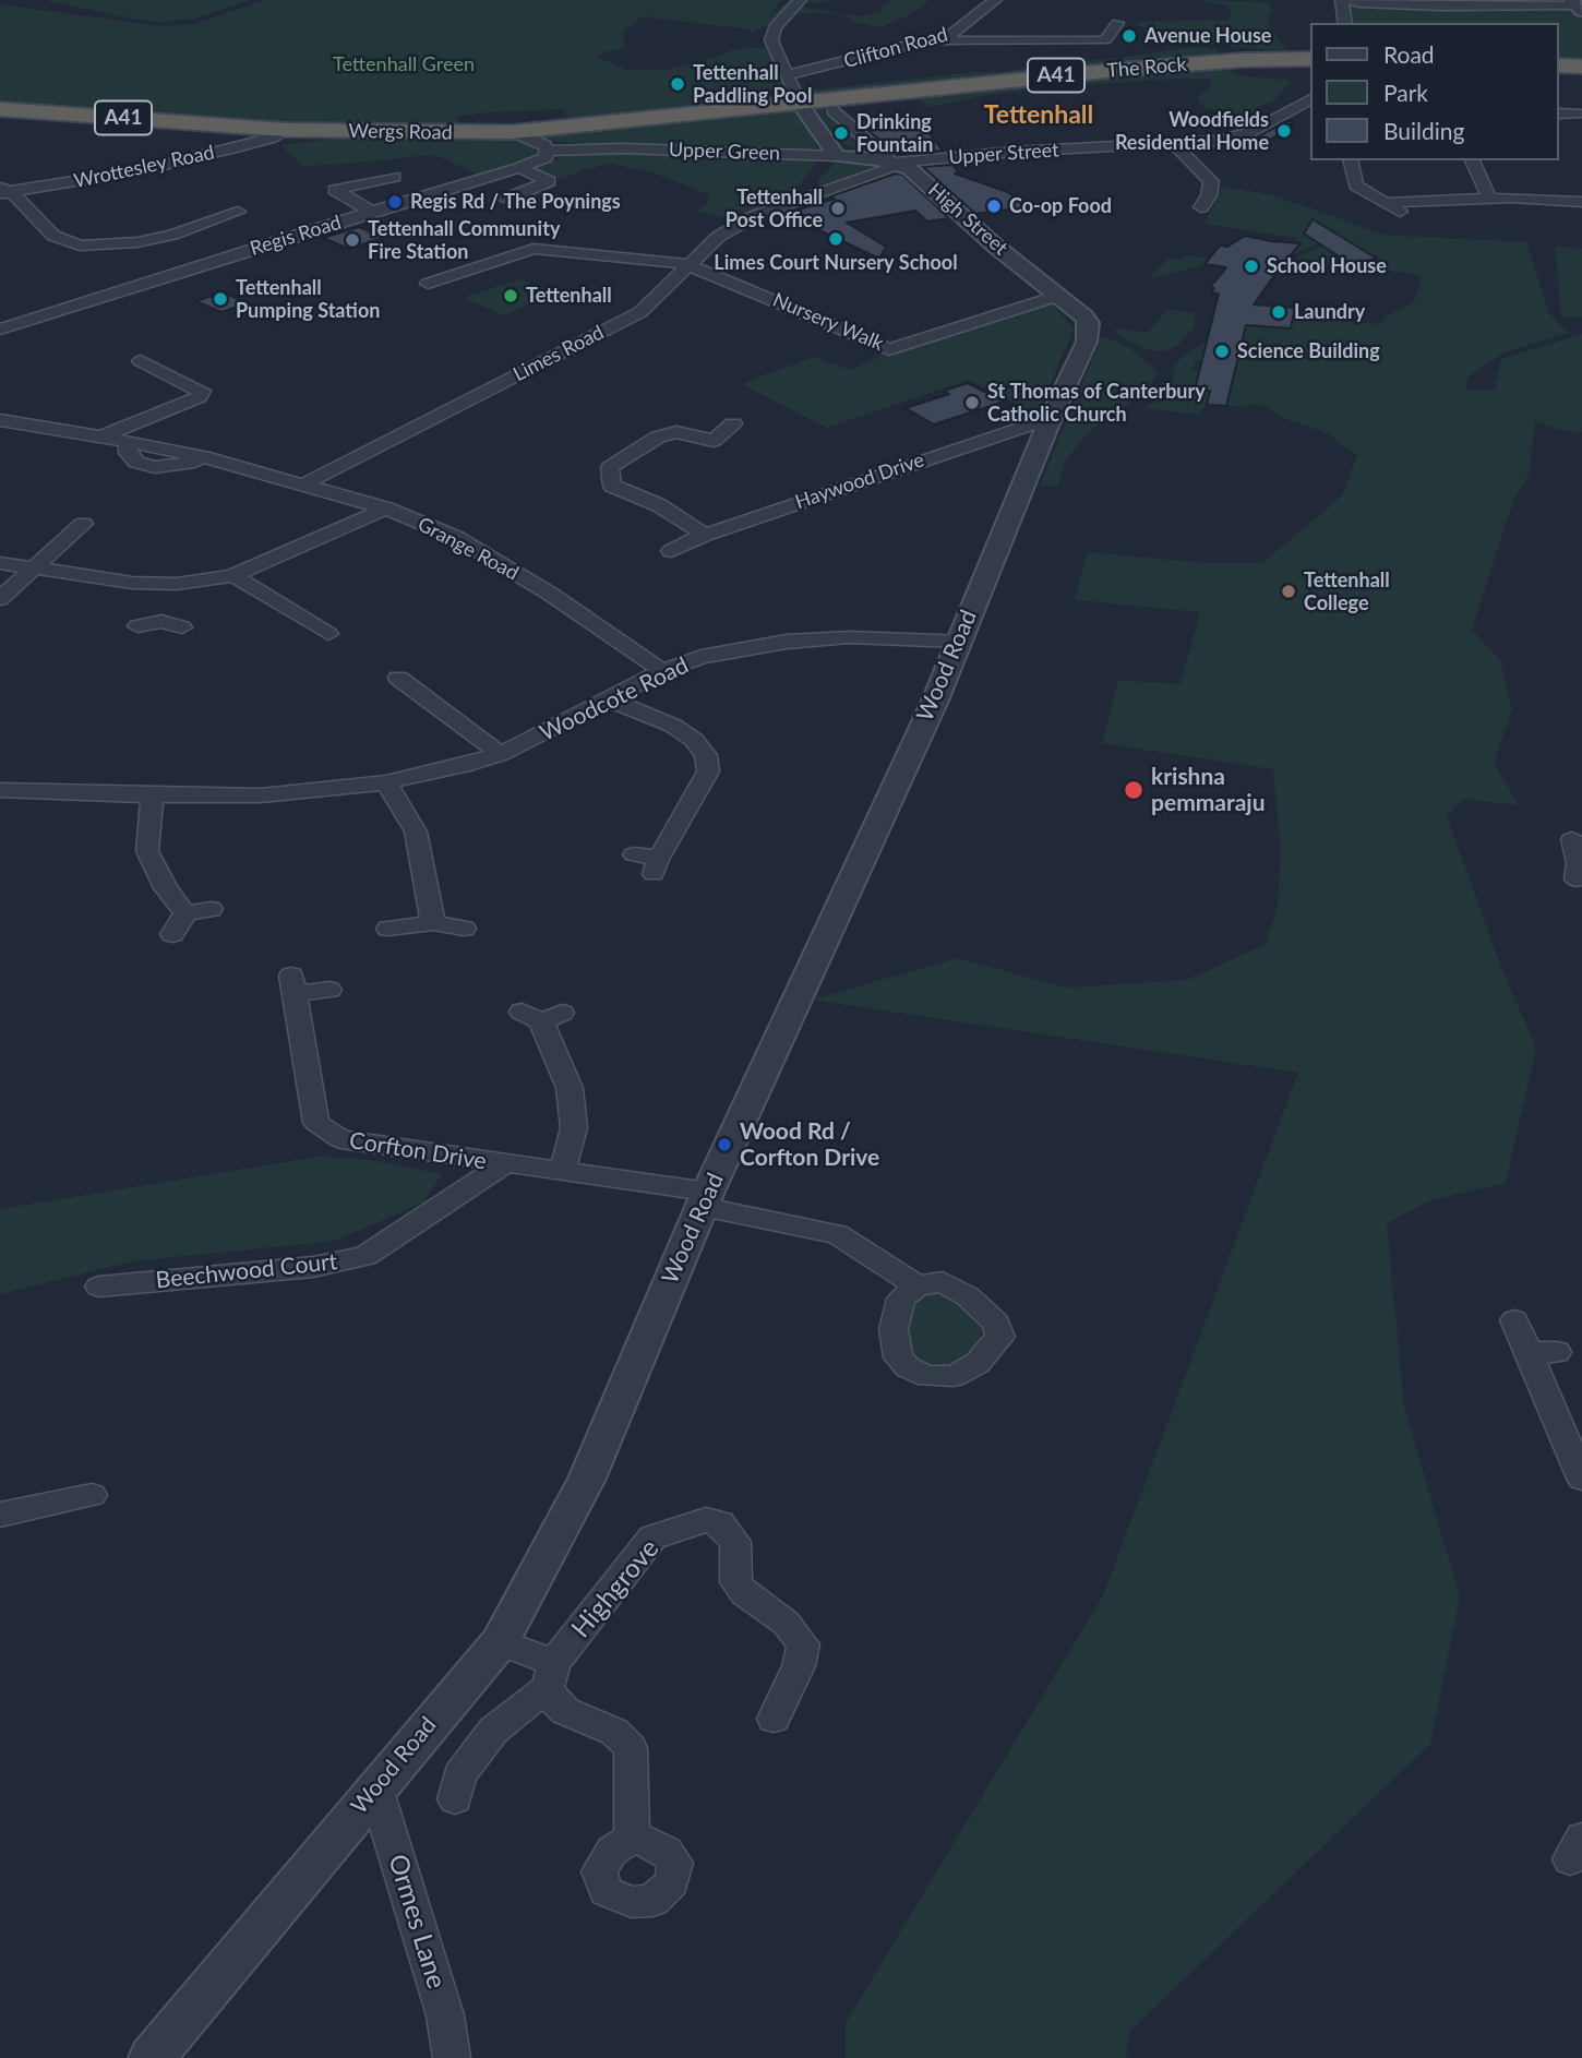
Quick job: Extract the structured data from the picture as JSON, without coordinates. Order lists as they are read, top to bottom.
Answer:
{
  "streets": {
    "highway": ["The Rock", "A41", "Wergs Road"],
    "street": [
      "Clifton Road",
      "Upper Green",
      "Upper Street",
      "Wrottesley Road",
      "High Street",
      "Regis Road",
      "Nursery Walk",
      "Limes Road",
      "Haywood Drive",
      "Grange Road",
      "Wood Road",
      "Woodcote Road",
      "Corfton Drive",
      "Beechwood Court",
      "Highgrove",
      "Ormes Lane"
    ]
  },
  "crossings": [
    ["The Rock", "Wergs Road"],
    ["Wergs Road", "Wrottesley Road"],
    ["Upper Green", "Regis Road"],
    ["Upper Green", "Limes Road"],
    ["Upper Street", "High Street"],
    ["Upper Street", "Limes Road"],
    ["High Street", "Nursery Walk"],
    ["High Street", "Limes Road"],
    ["High Street", "Wood Road"],
    ["Nursery Walk", "Limes Road"],
    ["Limes Road", "Grange Road"],
    ["Haywood Drive", "Wood Road"],
    ["Grange Road", "Woodcote Road"],
    ["Wood Road", "Woodcote Road"],
    ["Wood Road", "Corfton Drive"],
    ["Wood Road", "Ormes Lane"],
    ["Corfton Drive", "Beechwood Court"]
  ],
  "districts": ["Tettenhall"],
  "parks": ["Tettenhall Green"],
  "places": [
    "Avenue House",
    "Tettenhall Paddling Pool",
    "Woodfields Residential Home",
    "Drinking Fountain",
    "Regis Rd / The Poynings",
    "Co-op Food",
    "Tettenhall Post Office",
    "Limes Court Nursery School",
    "Tettenhall Community Fire Station",
    "School House",
    "Tettenhall",
    "Tettenhall Pumping Station",
    "Laundry",
    "Science Building",
    "St Thomas of Canterbury Catholic Church",
    "Tettenhall College",
    "krishna pemmaraju",
    "Wood Rd / Corfton Drive"
  ],
  "legend": ["Road", "Park", "Building"]
}
